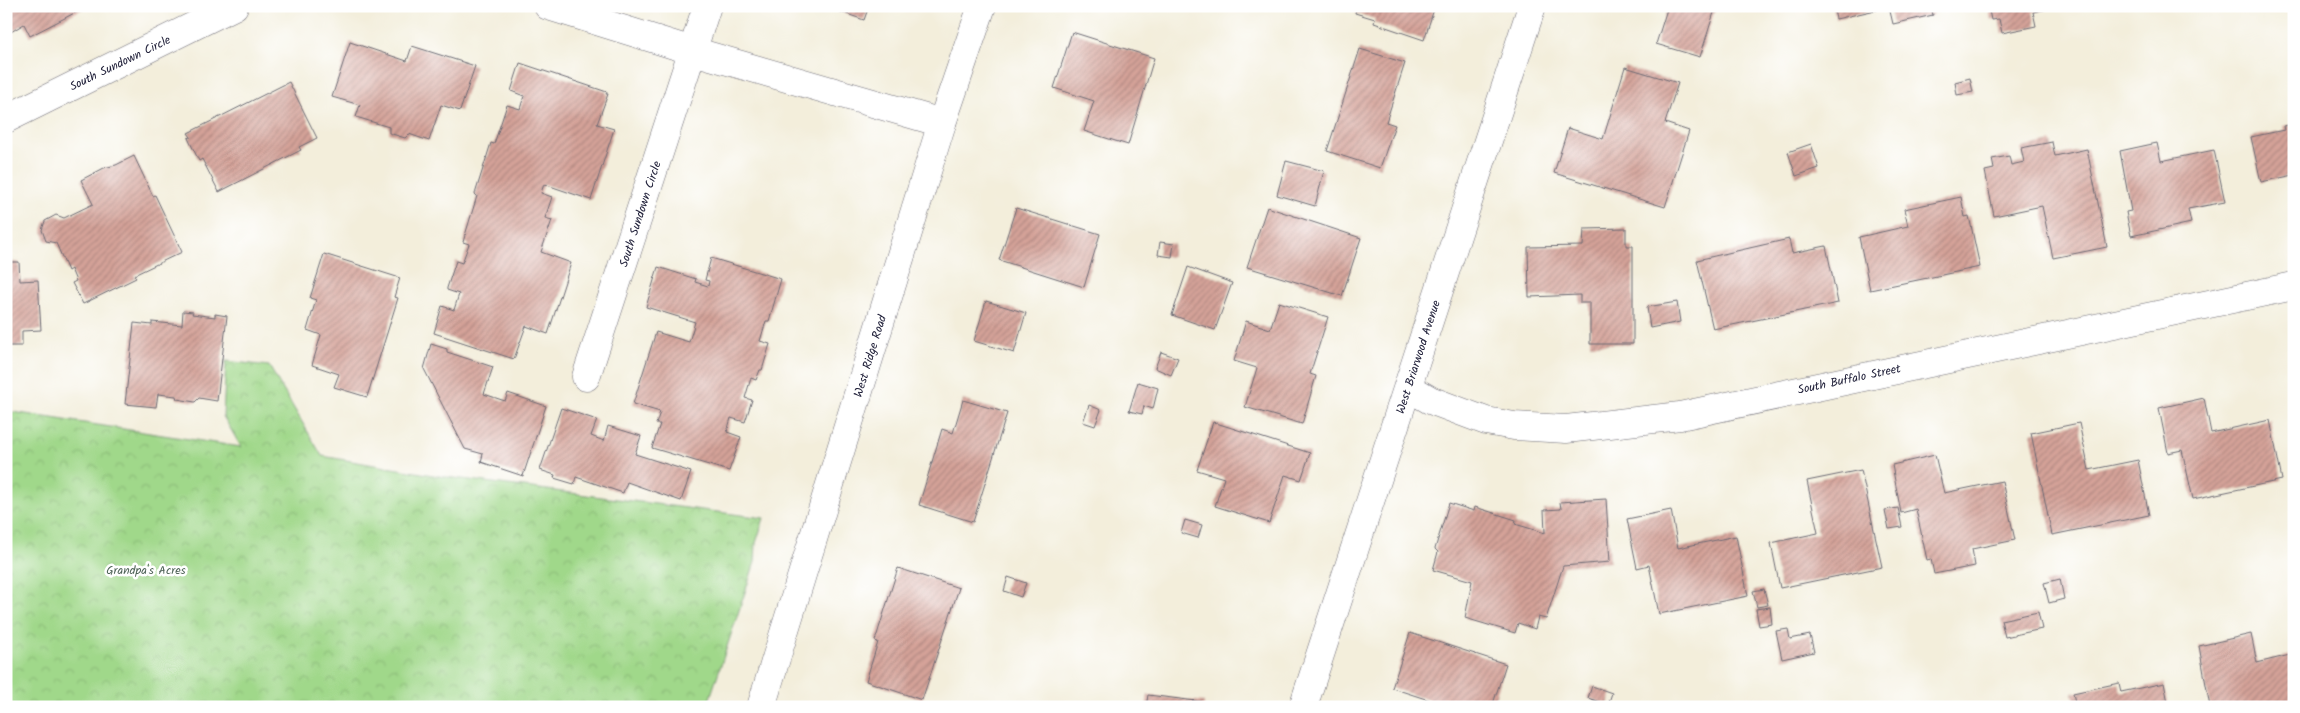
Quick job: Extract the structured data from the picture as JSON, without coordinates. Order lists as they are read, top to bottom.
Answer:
{
  "streets": {
    "street": [
      "South Sundown Circle",
      "West Ridge Road",
      "West Briarwood Avenue",
      "South Buffalo Street"
    ]
  },
  "crossings": [
    ["West Briarwood Avenue", "South Buffalo Street"]
  ],
  "parks": ["Grandpa's Acres"]
}
